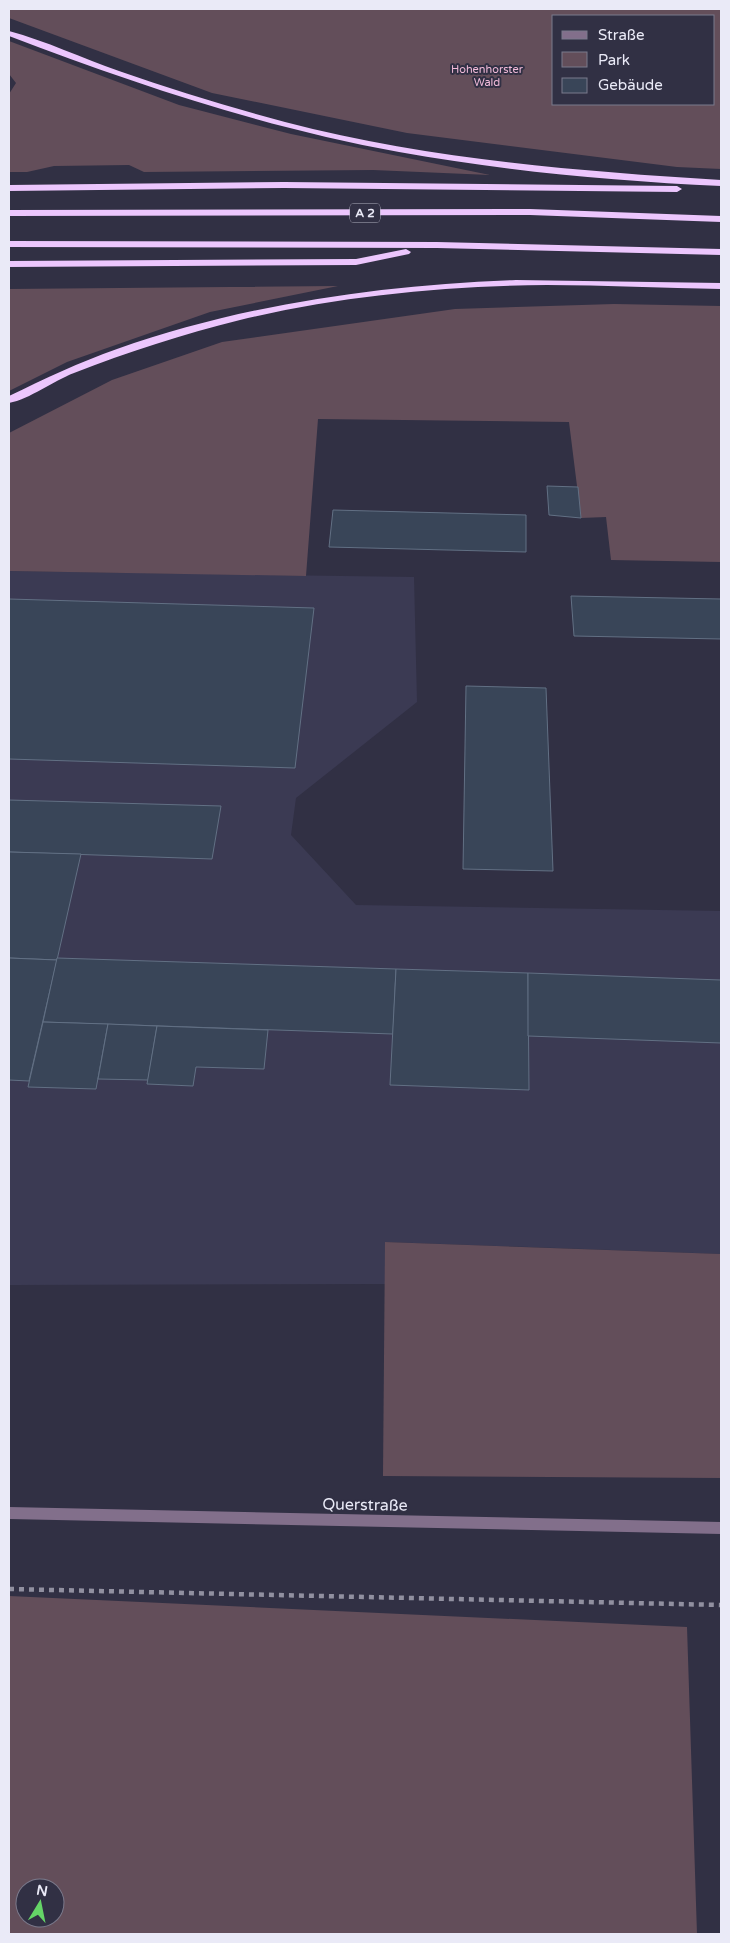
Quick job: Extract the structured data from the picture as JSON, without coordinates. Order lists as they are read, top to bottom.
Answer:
{
  "streets": {
    "highway": ["A 2"],
    "street": ["Querstraße"]
  },
  "parks": ["Hohenhorster Wald"],
  "legend": ["Straße", "Park", "Gebäude"],
  "north": "top"
}
